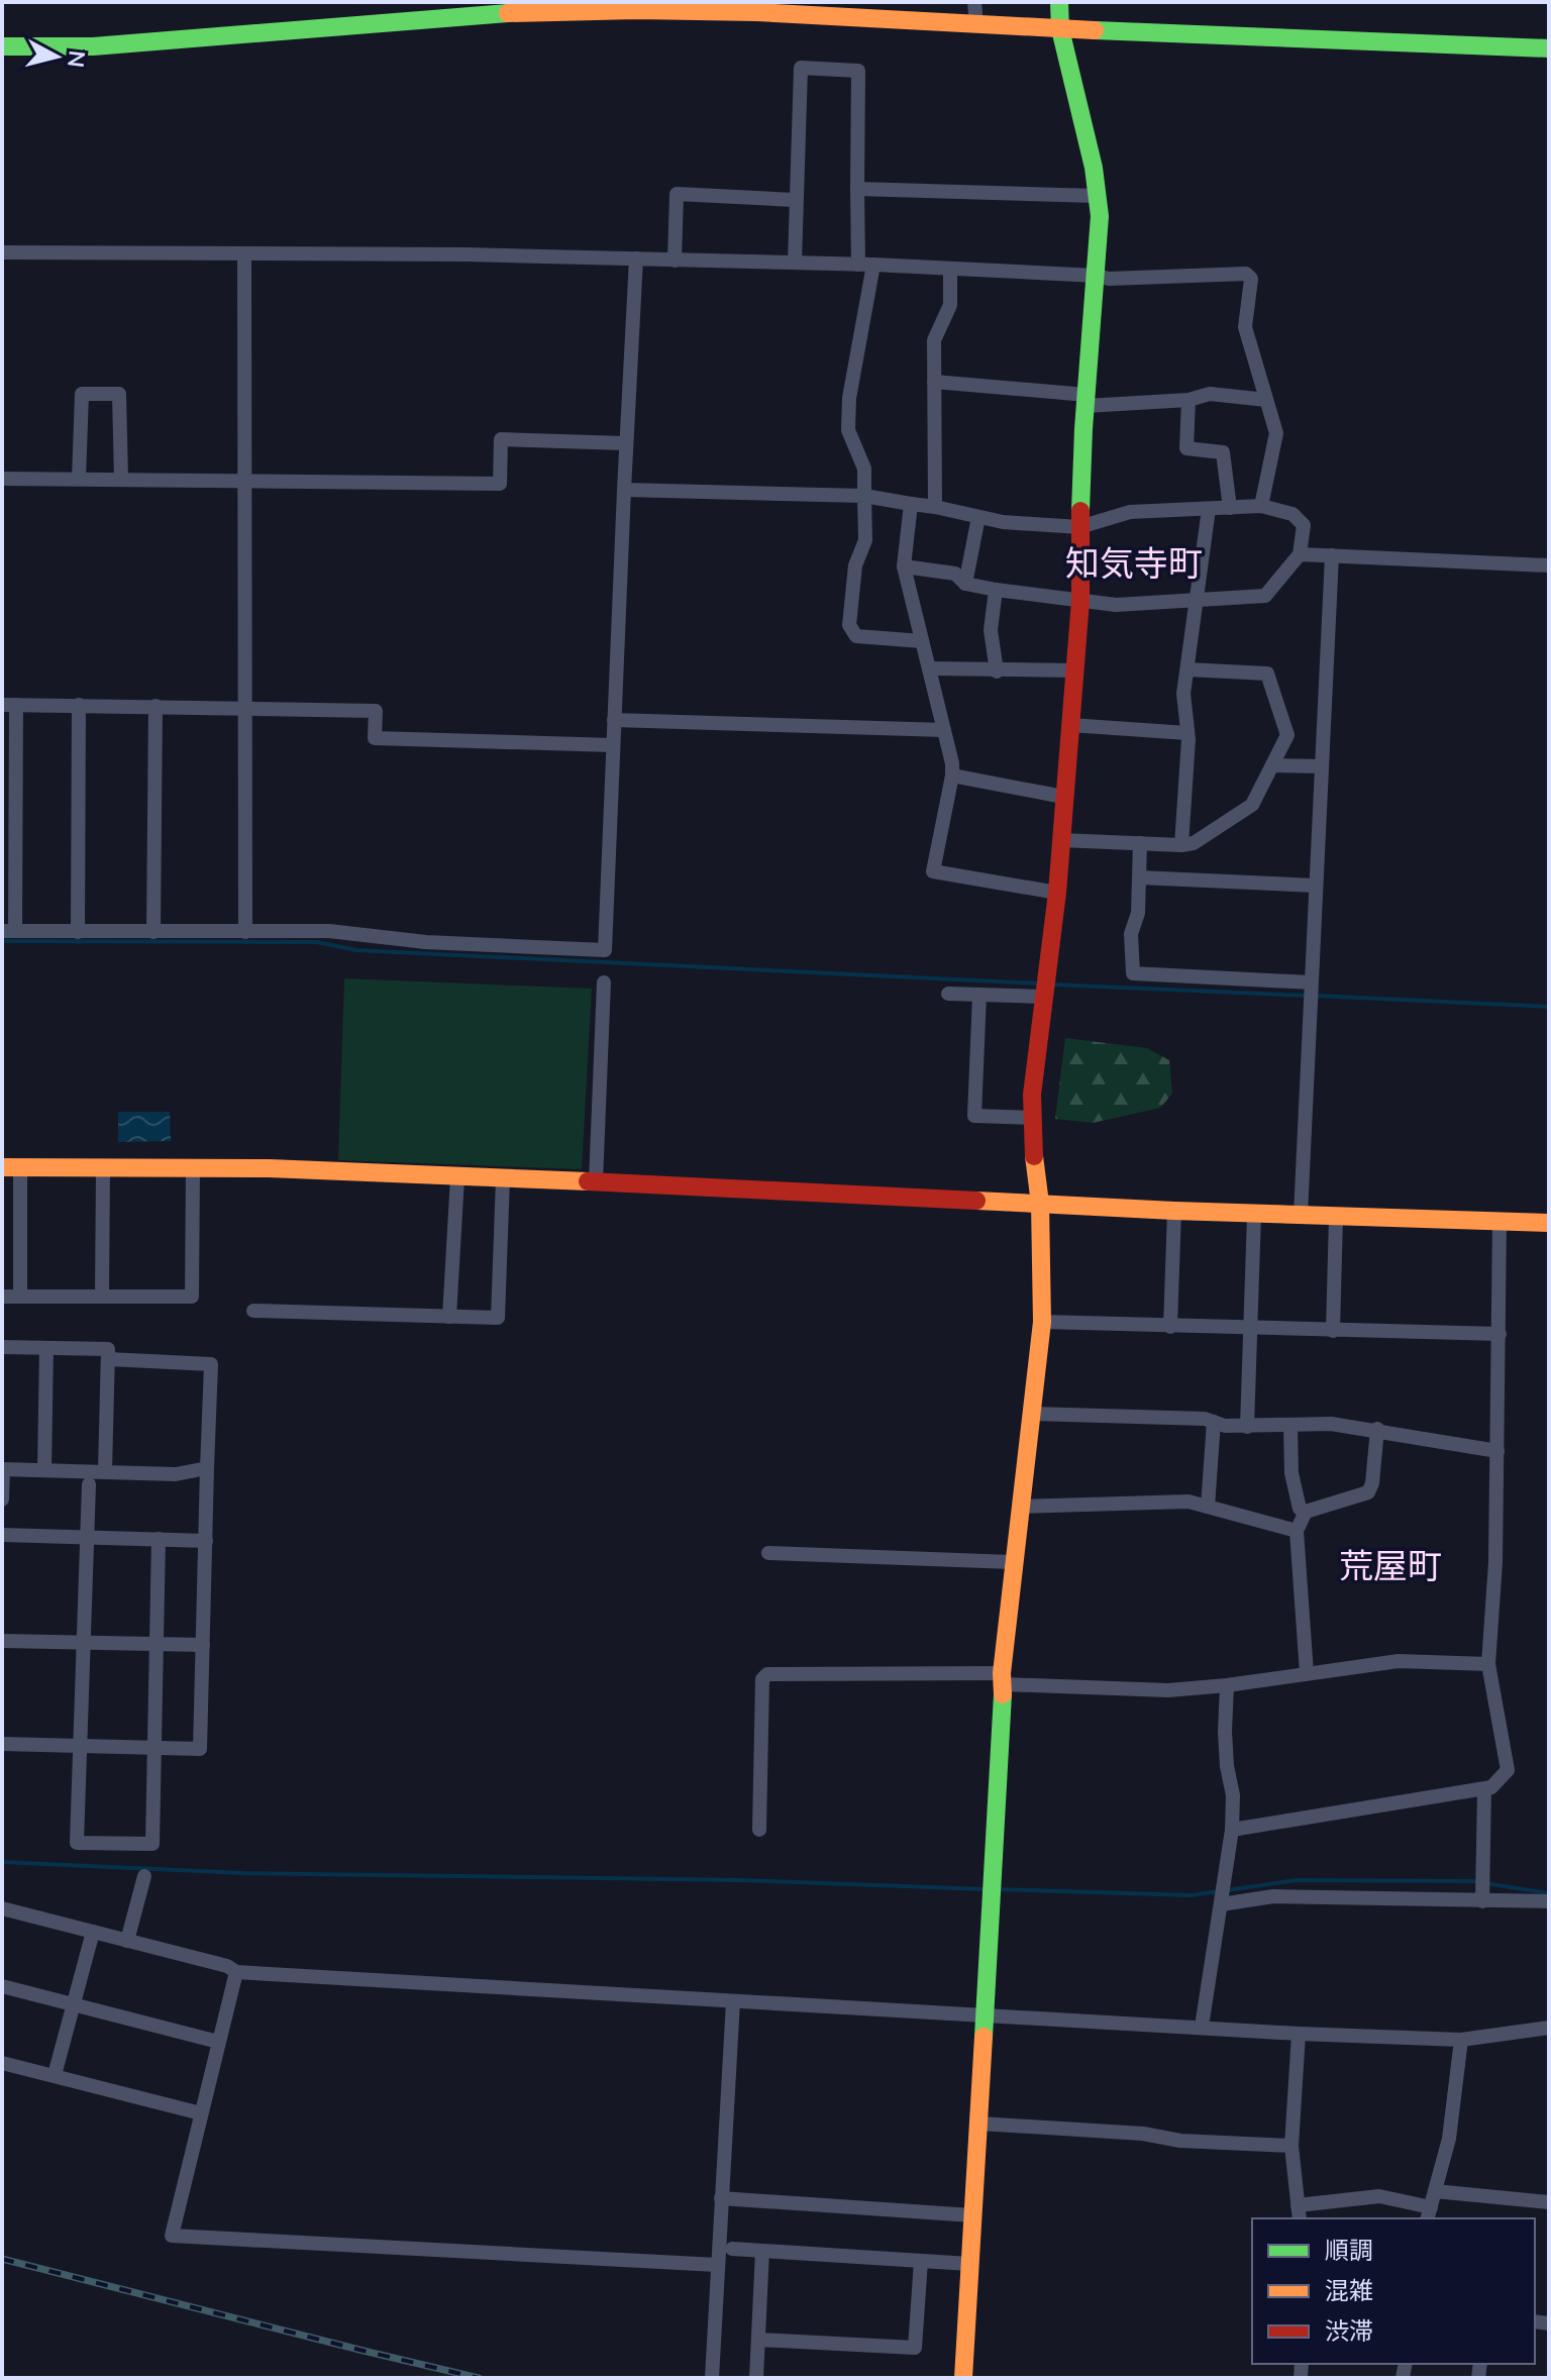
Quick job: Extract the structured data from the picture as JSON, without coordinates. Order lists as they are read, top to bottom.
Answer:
{
  "districts": ["知気寺町", "荒屋町"],
  "legend": ["順調", "混雑", "渋滞"],
  "north": "right"
}
